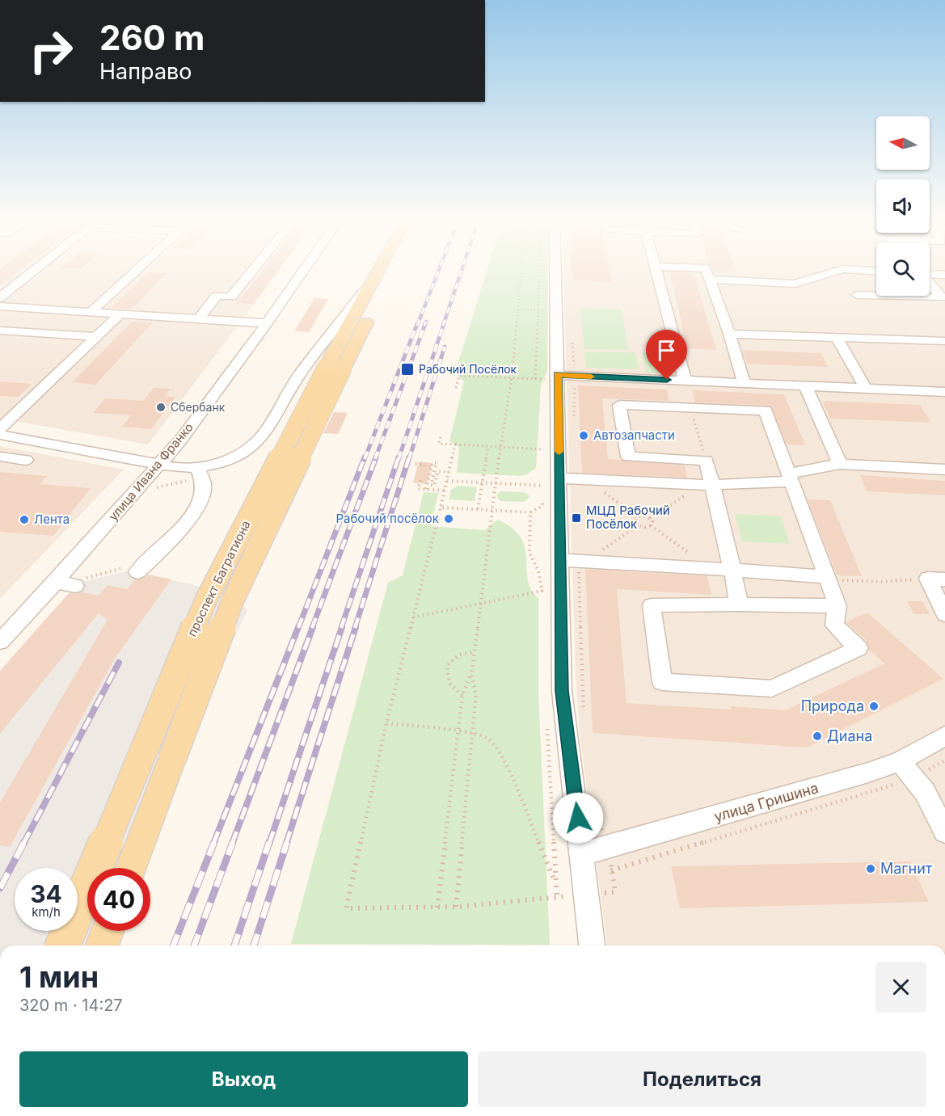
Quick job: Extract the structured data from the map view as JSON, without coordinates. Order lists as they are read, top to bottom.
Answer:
{
  "streets": {
    "main road": ["проспект Багратиона"],
    "street": ["улица Ивана Франко", "улица Гришина"]
  },
  "places": {
    "transit": ["Рабочий Посёлок", "МЦД Рабочий Посёлок"],
    "other": [
      "Сбербанк",
      "Автозапчасти",
      "Рабочий посёлок",
      "Лента",
      "Природа",
      "Диана",
      "Магнит"
    ]
  },
  "north": "left",
  "page": {
    "turn": ["260 m", "Направо"],
    "speed": "34 km/h",
    "limit": "40",
    "heading": ["1 мин", "320 m · 14:27"],
    "buttons": ["Выход", "Поделиться"]
  }
}
